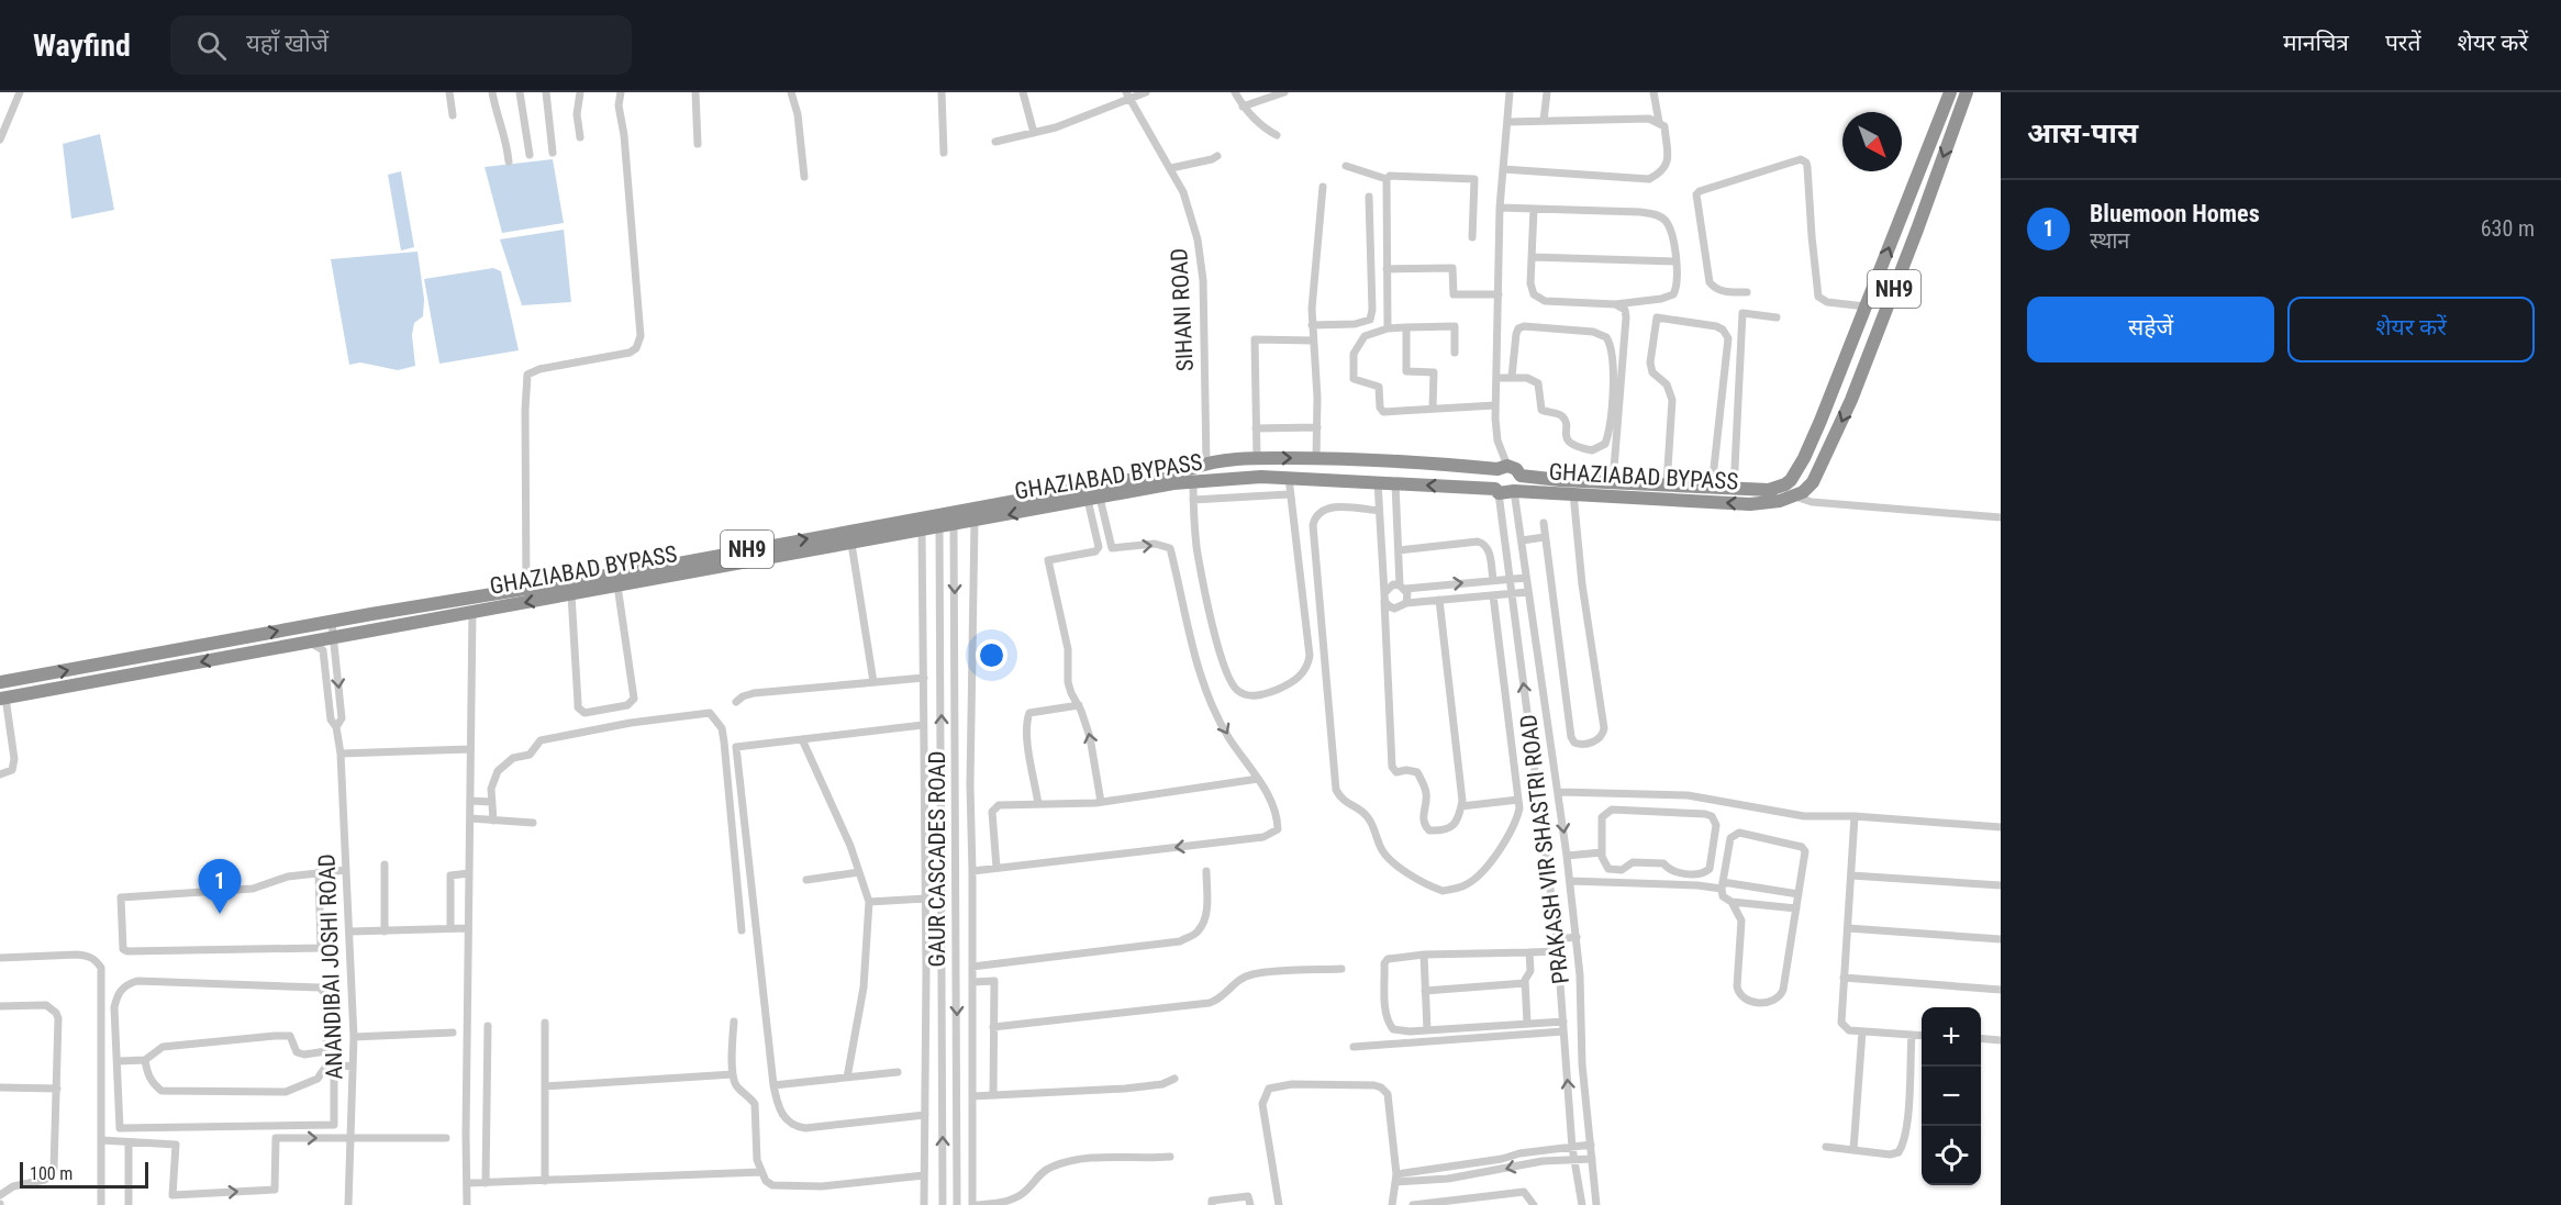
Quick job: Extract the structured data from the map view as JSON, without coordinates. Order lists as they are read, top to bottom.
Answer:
{
  "streets": {
    "highway": ["NH9", "GHAZIABAD BYPASS"],
    "street": [
      "SIHANI ROAD",
      "PRAKASH VIR SHASTRI ROAD",
      "GAUR CASCADES ROAD",
      "ANANDIBAI JOSHI ROAD"
    ]
  },
  "crossings": [
    ["NH9", "GHAZIABAD BYPASS"],
    ["SIHANI ROAD", "GHAZIABAD BYPASS"],
    ["GHAZIABAD BYPASS", "PRAKASH VIR SHASTRI ROAD"],
    ["GHAZIABAD BYPASS", "GAUR CASCADES ROAD"],
    ["GHAZIABAD BYPASS", "ANANDIBAI JOSHI ROAD"]
  ],
  "scale_bar": "100 m",
  "north": "bottom right",
  "page": {
    "header": "Wayfind",
    "search": "यहाँ खोजें",
    "nav": ["मानचित्र", "परतें", "शेयर करें"],
    "heading": "आस-पास",
    "list": [
      {
        "mark": "1",
        "name": "Bluemoon Homes",
        "note": "स्थान",
        "value": "630 m"
      }
    ],
    "buttons": ["सहेजें", "शेयर करें"],
    "pins": "1",
    "map_buttons": ["+", "−"],
    "scale": "100 m"
  }
}
